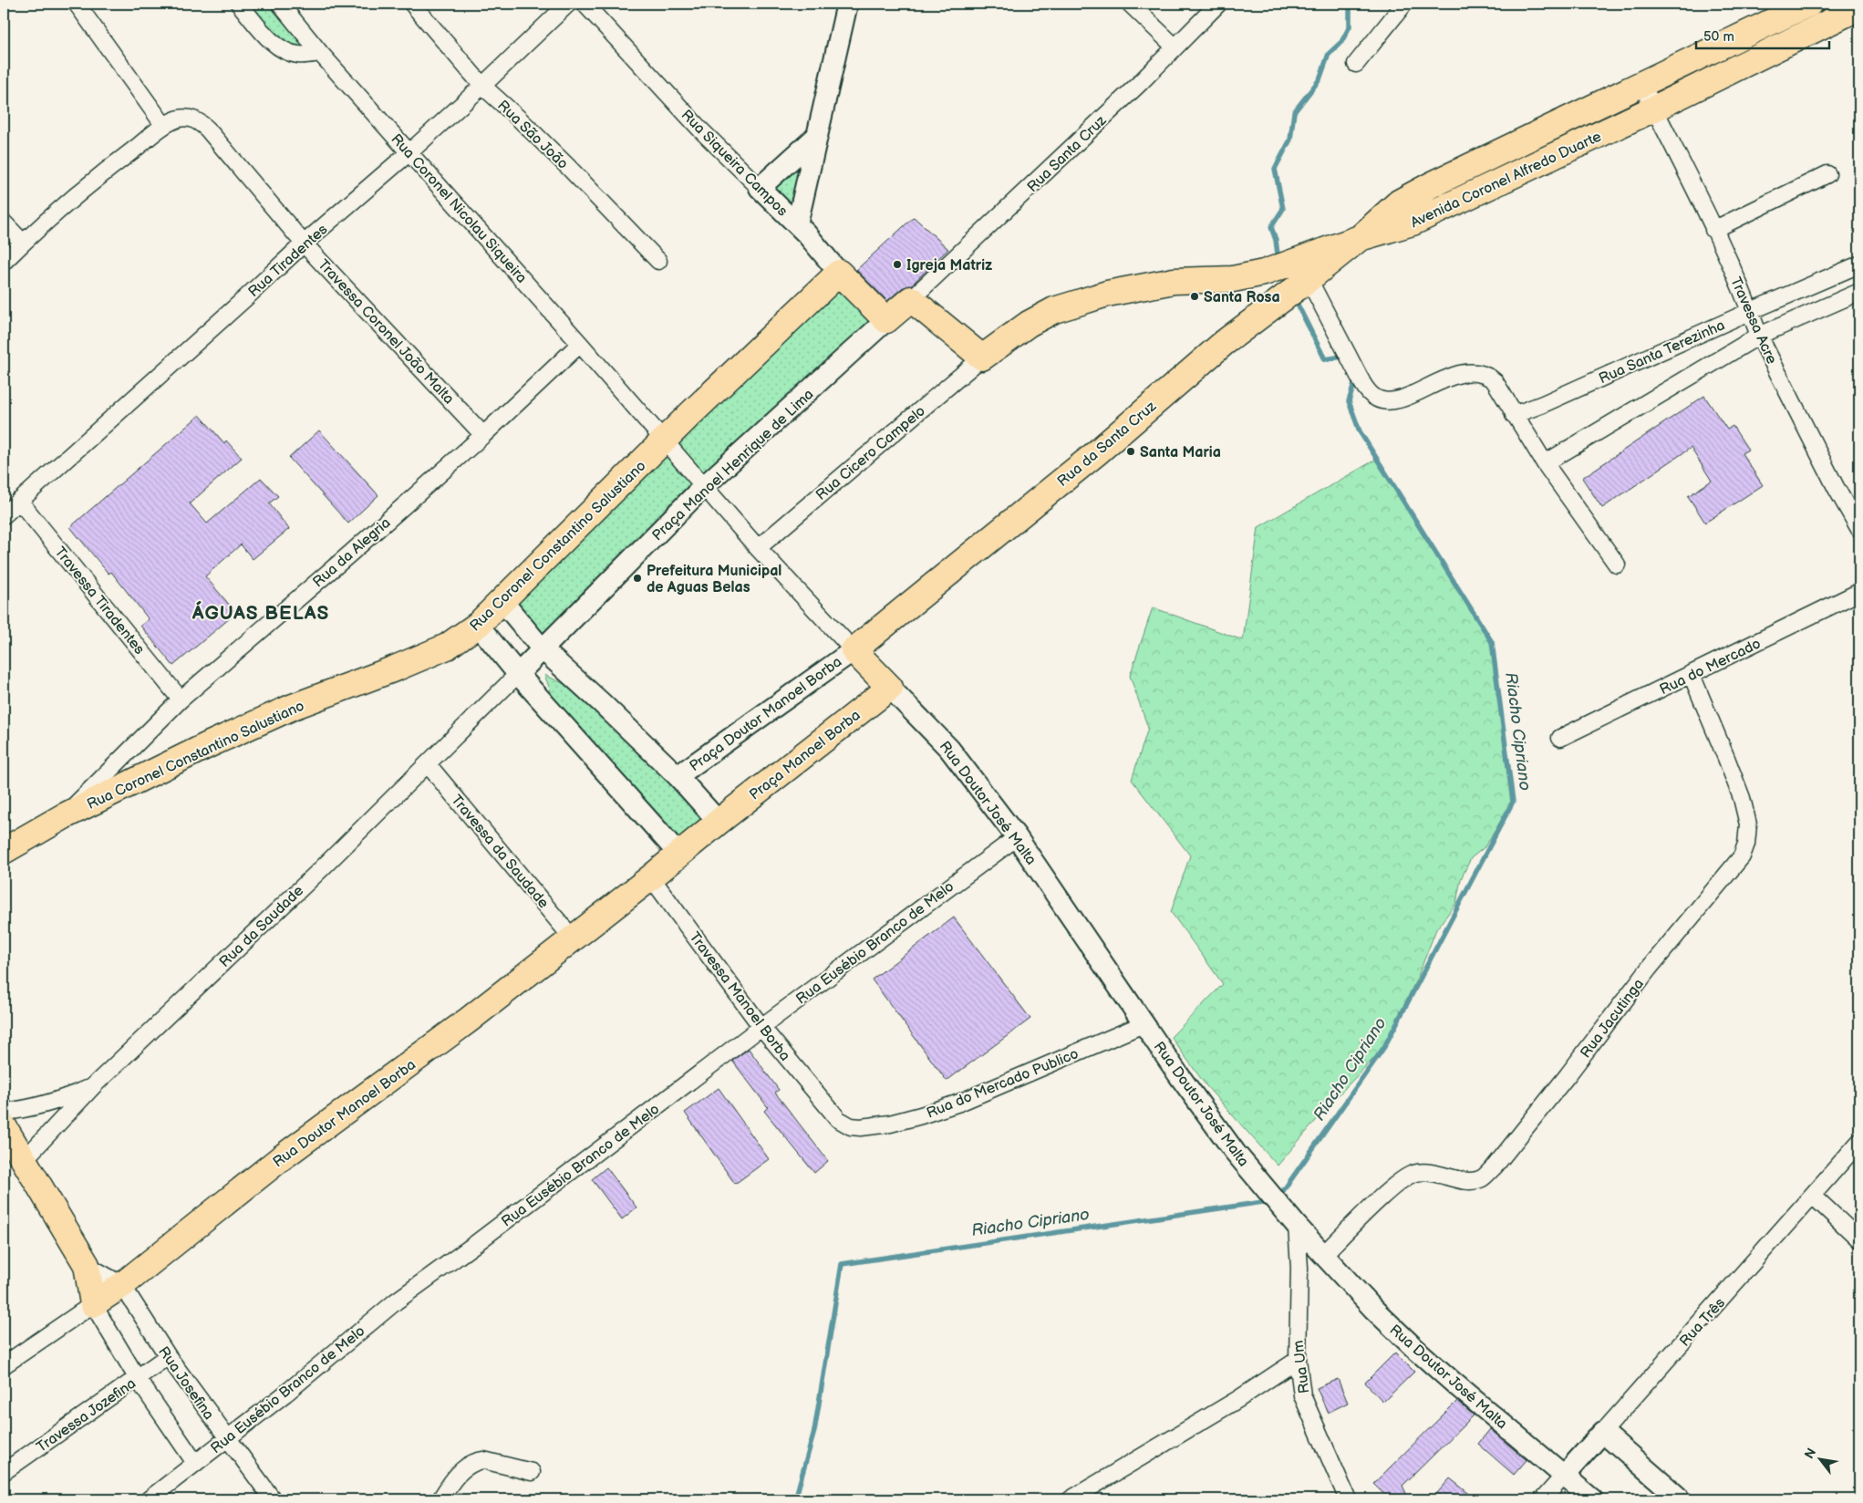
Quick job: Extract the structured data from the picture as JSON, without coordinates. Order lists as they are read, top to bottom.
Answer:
{
  "streets": {
    "main road": [
      "Rua Siqueira Campos",
      "Avenida Coronel Alfredo Duarte",
      "Rua da Santa Cruz",
      "Rua Coronel Constantino Salustiano",
      "Praça Manoel Borba",
      "Rua Doutor Manoel Borba"
    ],
    "street": [
      "Rua São João",
      "Rua Santa Cruz",
      "Rua Coronel Nicolau Siqueira",
      "Rua Tiradentes",
      "Travessa Acre",
      "Travessa Coronel João Malta",
      "Rua Santa Terezinha",
      "Rua Cicero Campelo",
      "Praça Manoel Henrique de Lima",
      "Rua da Alegria",
      "Travessa Tiradentes",
      "Rua do Mercado",
      "Praça Doutor Manoel Borba",
      "Rua Doutor José Malta",
      "Travessa da Saudade",
      "Rua da Saudade",
      "Rua Eusébio Branco de Melo",
      "Travessa Manoel Borba",
      "Rua Jacutinga",
      "Rua do Mercado Publico",
      "Rua Três",
      "Rua Um",
      "Rua Josefina",
      "Travessa Jozefina"
    ]
  },
  "crossings": [
    ["Rua São João", "Rua Tiradentes"],
    ["Rua Siqueira Campos", "Praça Manoel Henrique de Lima"],
    ["Rua Siqueira Campos", "Rua Coronel Constantino Salustiano"],
    ["Avenida Coronel Alfredo Duarte", "Travessa Acre"],
    ["Avenida Coronel Alfredo Duarte", "Rua da Santa Cruz"],
    ["Rua Coronel Nicolau Siqueira", "Rua Tiradentes"],
    ["Rua Coronel Nicolau Siqueira", "Rua da Santa Cruz"],
    ["Rua Coronel Nicolau Siqueira", "Rua Cicero Campelo"],
    ["Rua Coronel Nicolau Siqueira", "Praça Manoel Henrique de Lima"],
    ["Rua Coronel Nicolau Siqueira", "Rua Coronel Constantino Salustiano"],
    ["Rua Coronel Nicolau Siqueira", "Rua da Alegria"],
    ["Rua Coronel Nicolau Siqueira", "Praça Doutor Manoel Borba"],
    ["Rua Tiradentes", "Travessa Coronel João Malta"],
    ["Rua Tiradentes", "Travessa Tiradentes"],
    ["Travessa Acre", "Rua Santa Terezinha"],
    ["Travessa Coronel João Malta", "Rua da Alegria"],
    ["Rua da Santa Cruz", "Praça Doutor Manoel Borba"],
    ["Rua Coronel Constantino Salustiano", "Rua da Alegria"],
    ["Rua da Alegria", "Travessa Tiradentes"],
    ["Rua do Mercado", "Rua Jacutinga"],
    ["Praça Manoel Borba", "Rua Doutor José Malta"],
    ["Praça Manoel Borba", "Rua Doutor Manoel Borba"],
    ["Rua Doutor José Malta", "Rua Eusébio Branco de Melo"],
    ["Rua Doutor José Malta", "Rua Jacutinga"],
    ["Rua Doutor José Malta", "Rua do Mercado Publico"],
    ["Rua Doutor José Malta", "Rua Três"],
    ["Rua Doutor José Malta", "Rua Um"],
    ["Travessa da Saudade", "Rua da Saudade"],
    ["Travessa da Saudade", "Rua Doutor Manoel Borba"],
    ["Rua Eusébio Branco de Melo", "Travessa Manoel Borba"],
    ["Rua Eusébio Branco de Melo", "Rua Josefina"],
    ["Travessa Manoel Borba", "Rua do Mercado Publico"],
    ["Travessa Manoel Borba", "Rua Doutor Manoel Borba"],
    ["Rua Doutor Manoel Borba", "Rua Josefina"],
    ["Rua Josefina", "Travessa Jozefina"]
  ],
  "districts": ["ÁGUAS BELAS"],
  "water": ["Riacho Cipriano"],
  "places": [
    "Igreja Matriz",
    "Santa Rosa",
    "Santa Maria",
    "Prefeitura Municipal de Aguas Belas"
  ],
  "scale_bar": "50 m",
  "north": "top left"
}
